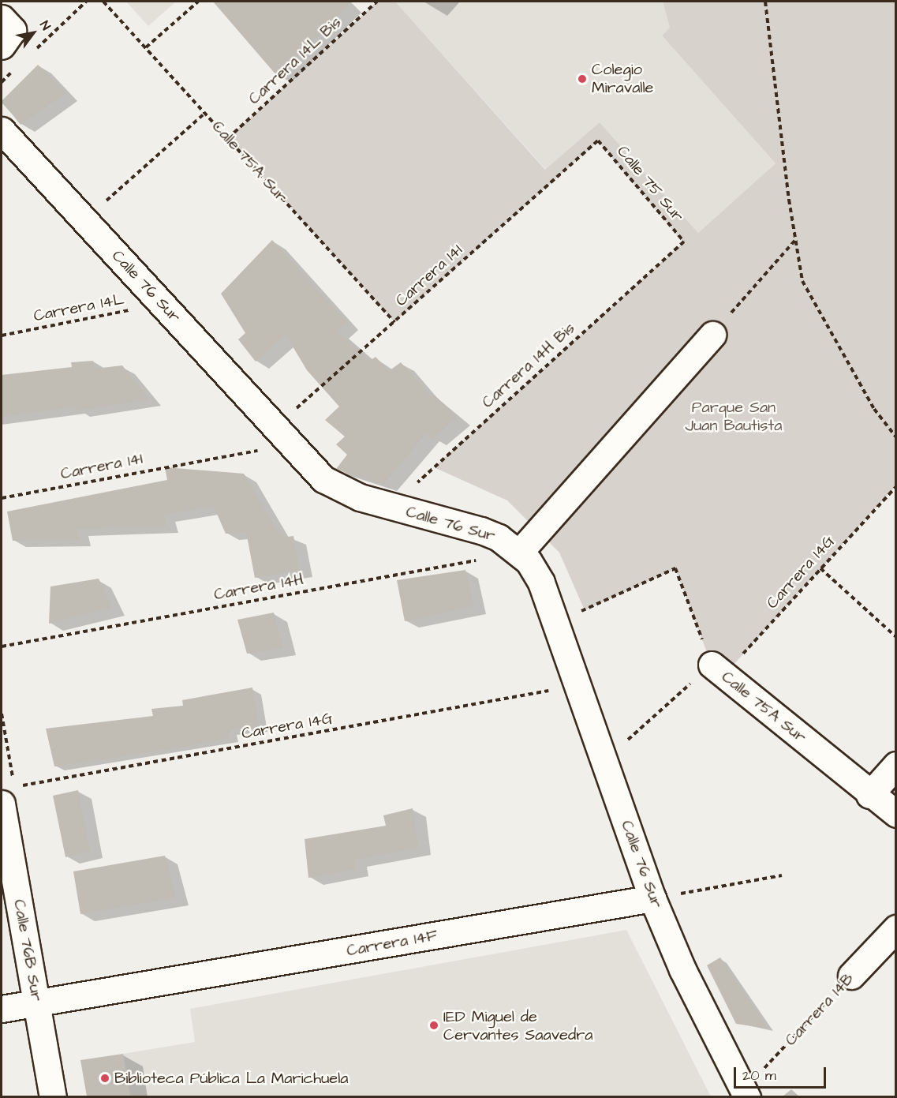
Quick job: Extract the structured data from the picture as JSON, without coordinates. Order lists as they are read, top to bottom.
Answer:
{
  "streets": {
    "street": [
      "Calle 75A Sur",
      "Calle 76 Sur",
      "Carrera 14F",
      "Calle 76B Sur",
      "Carrera 14B"
    ],
    "path": [
      "Carrera 14L Bis",
      "Calle 75 Sur",
      "Carrera 14I",
      "Carrera 14L",
      "Carrera 14H Bis",
      "Carrera 14G",
      "Carrera 14H"
    ]
  },
  "crossings": [
    ["Carrera 14L Bis", "Calle 75A Sur"],
    ["Calle 75A Sur", "Carrera 14I"],
    ["Calle 75A Sur", "Calle 76 Sur"],
    ["Calle 75A Sur", "Carrera 14G"],
    ["Calle 75 Sur", "Carrera 14I"],
    ["Calle 75 Sur", "Carrera 14H Bis"],
    ["Carrera 14I", "Calle 76 Sur"],
    ["Calle 76 Sur", "Carrera 14L"],
    ["Calle 76 Sur", "Carrera 14H Bis"],
    ["Calle 76 Sur", "Carrera 14G"],
    ["Calle 76 Sur", "Carrera 14H"],
    ["Calle 76 Sur", "Carrera 14F"],
    ["Calle 76 Sur", "Carrera 14B"],
    ["Carrera 14G", "Calle 76B Sur"],
    ["Carrera 14F", "Calle 76B Sur"]
  ],
  "parks": ["Parque San Juan Bautista"],
  "places": ["Colegio Miravalle", "IED Miguel de Cervantes Saavedra", "Biblioteca Pública La Marichuela"],
  "scale_bar": "20 m",
  "north": "top right"
}
